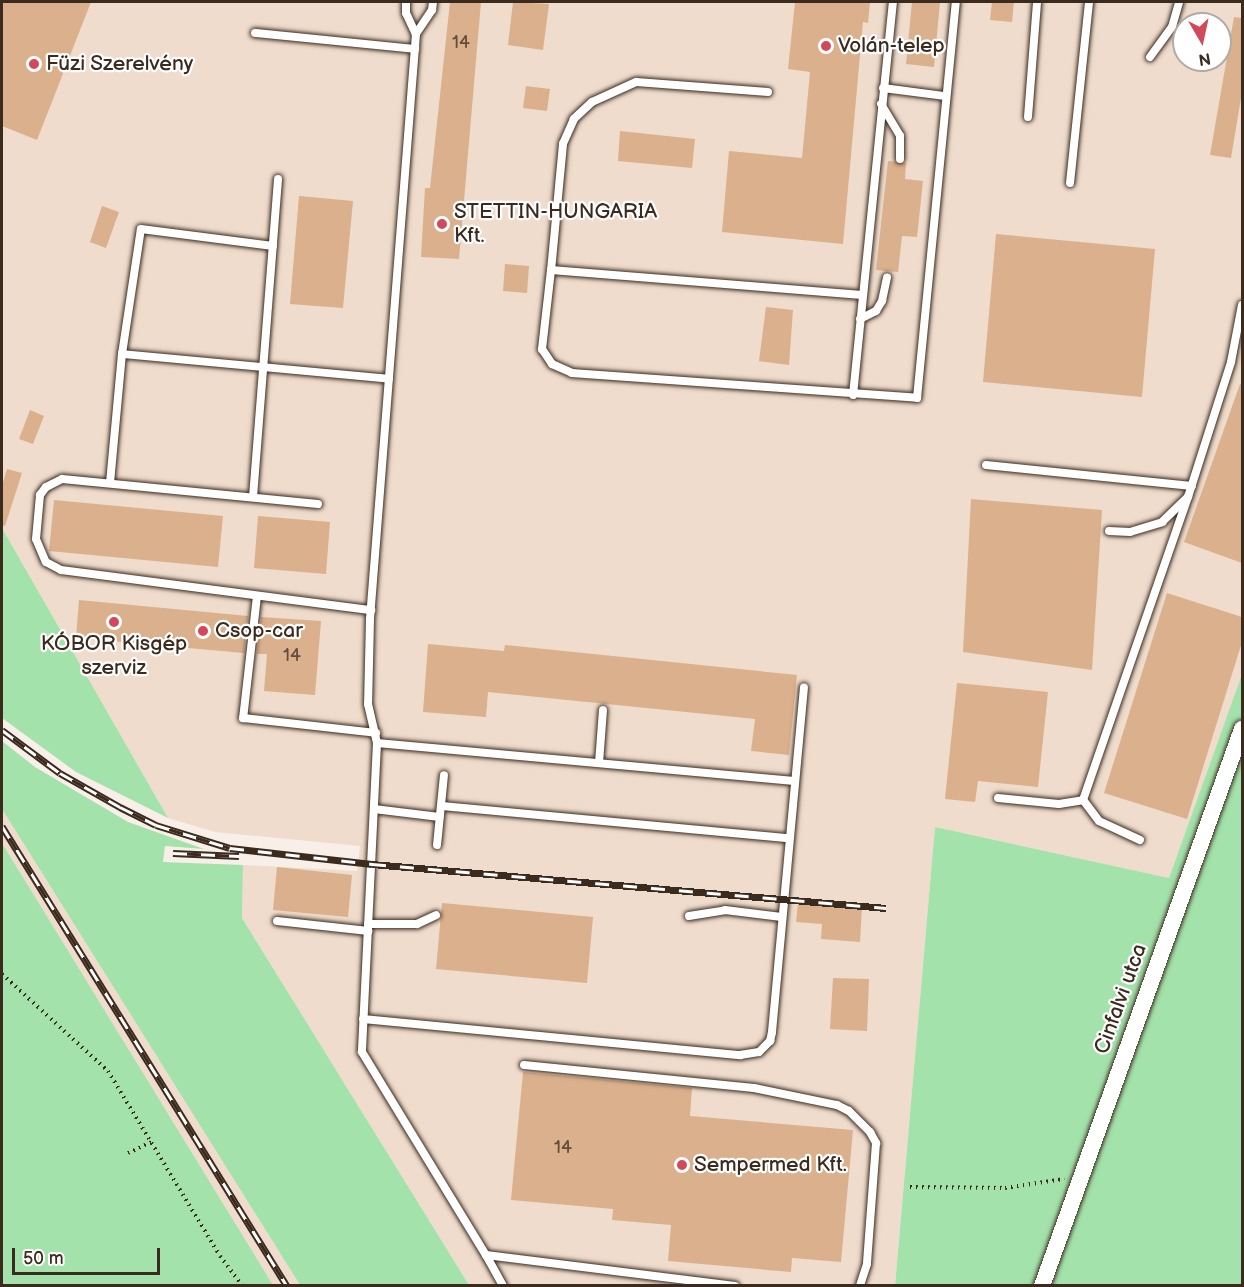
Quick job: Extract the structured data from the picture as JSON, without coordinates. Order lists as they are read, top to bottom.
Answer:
{
  "streets": {
    "street": ["Cinfalvi utca"]
  },
  "places": [
    "Volán-telep",
    "Füzi Szerelvény",
    "STETTIN-HUNGARIA Kft.",
    "KÓBOR Kisgép szerviz",
    "Csop-car",
    "Sempermed Kft."
  ],
  "house_numbers": ["14", "14", "14"],
  "scale_bar": "50 m",
  "north": "bottom"
}
